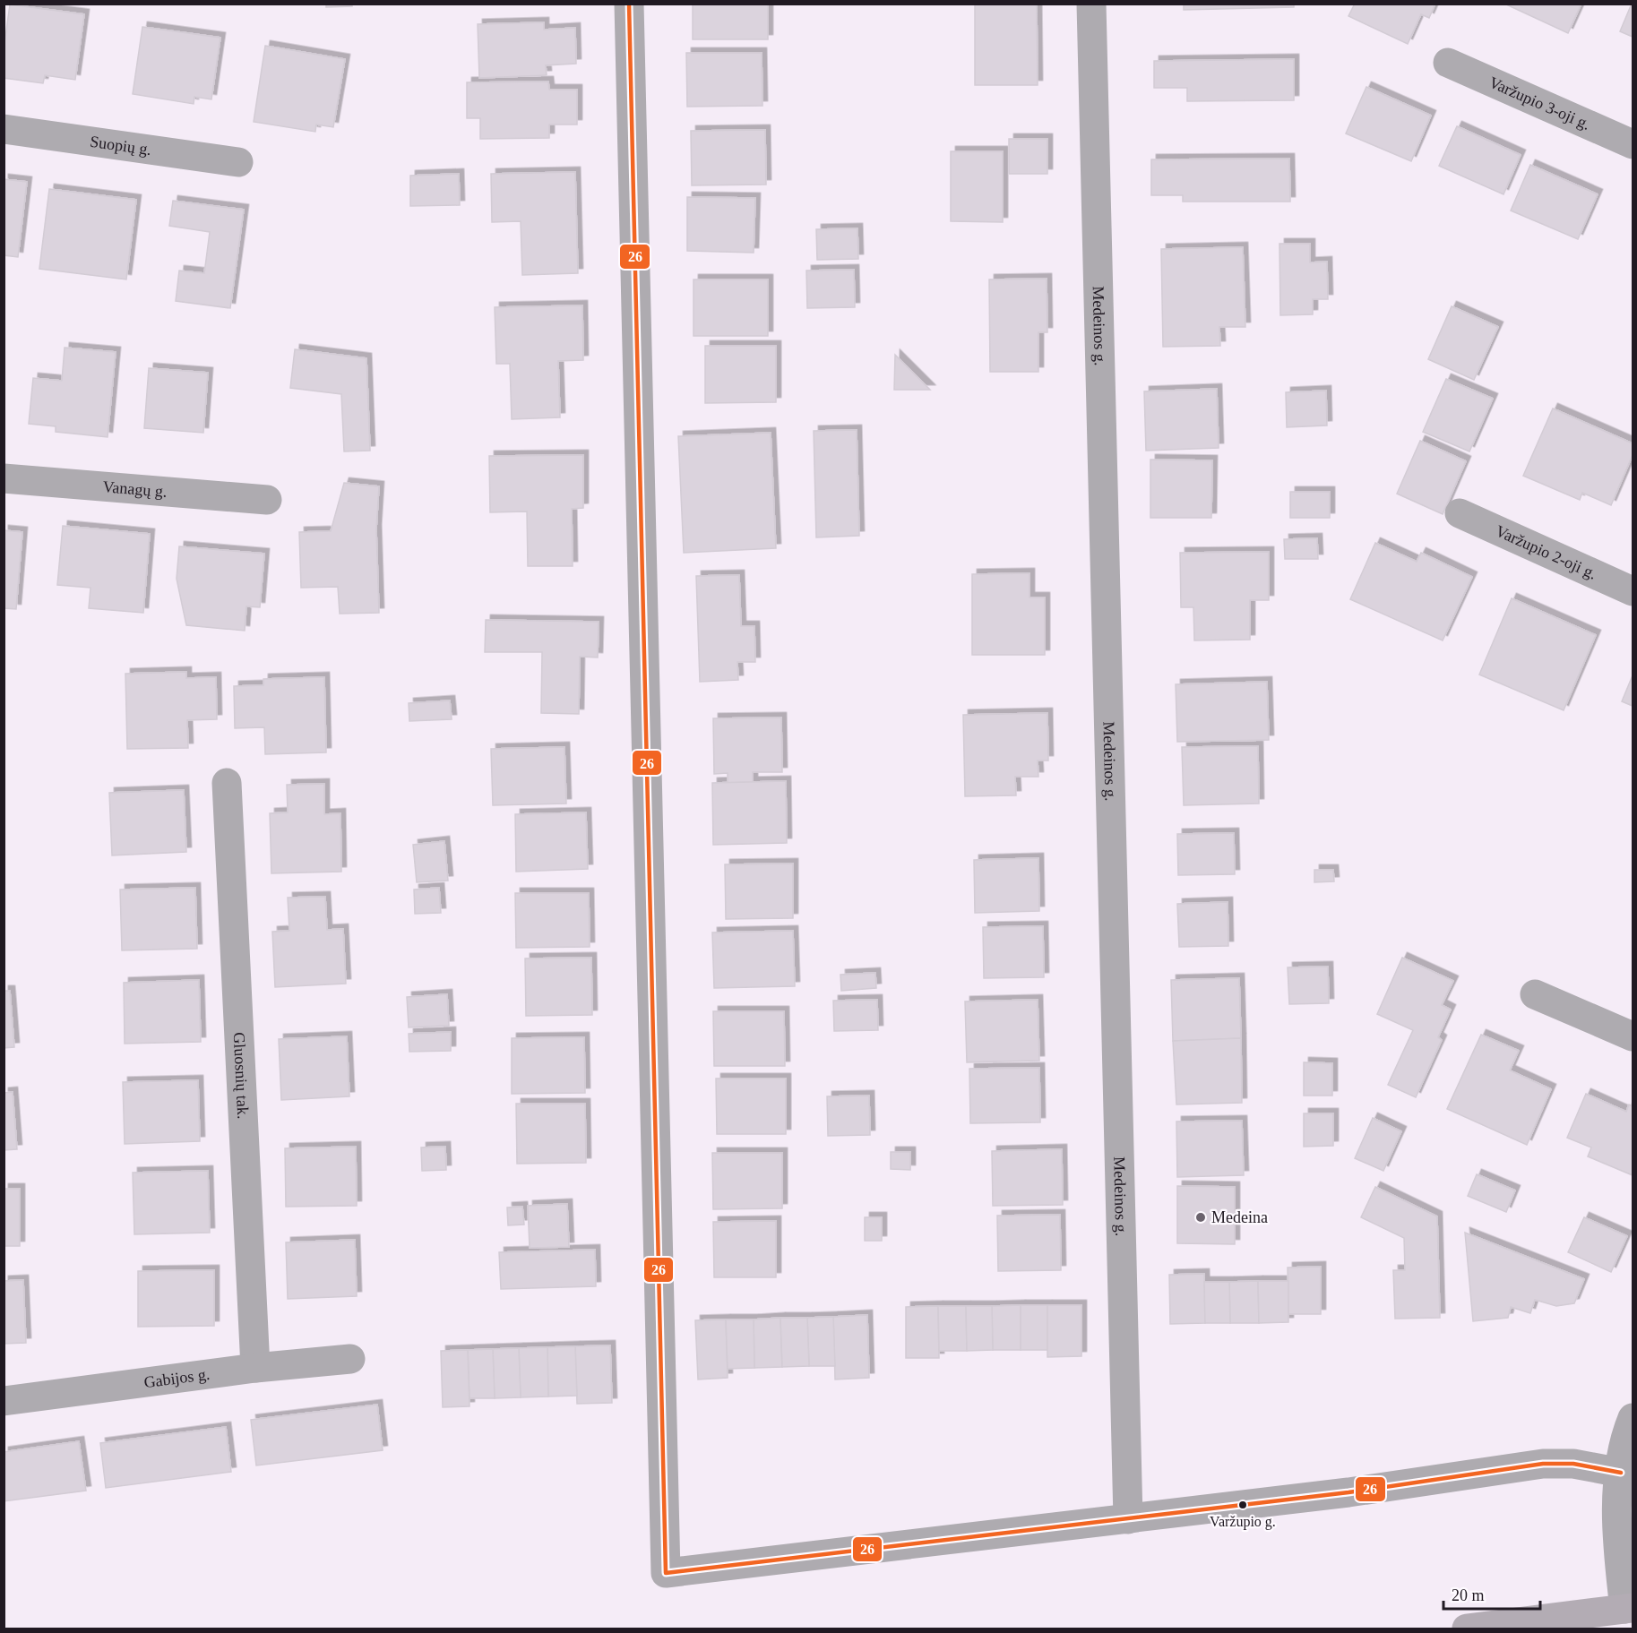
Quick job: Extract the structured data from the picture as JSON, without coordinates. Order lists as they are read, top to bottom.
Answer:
{
  "streets": {
    "street": [
      "Varžupio 3-oji g.",
      "Suopių g.",
      "Medeinos g.",
      "Vanagų g.",
      "Varžupio 2-oji g.",
      "Gluosnių tak.",
      "Gabijos g."
    ]
  },
  "crossings": [
    ["Gluosnių tak.", "Gabijos g."]
  ],
  "places": ["Medeina", "Varžupio g."],
  "lines": ["transit line 26"],
  "scale_bar": "20 m"
}
